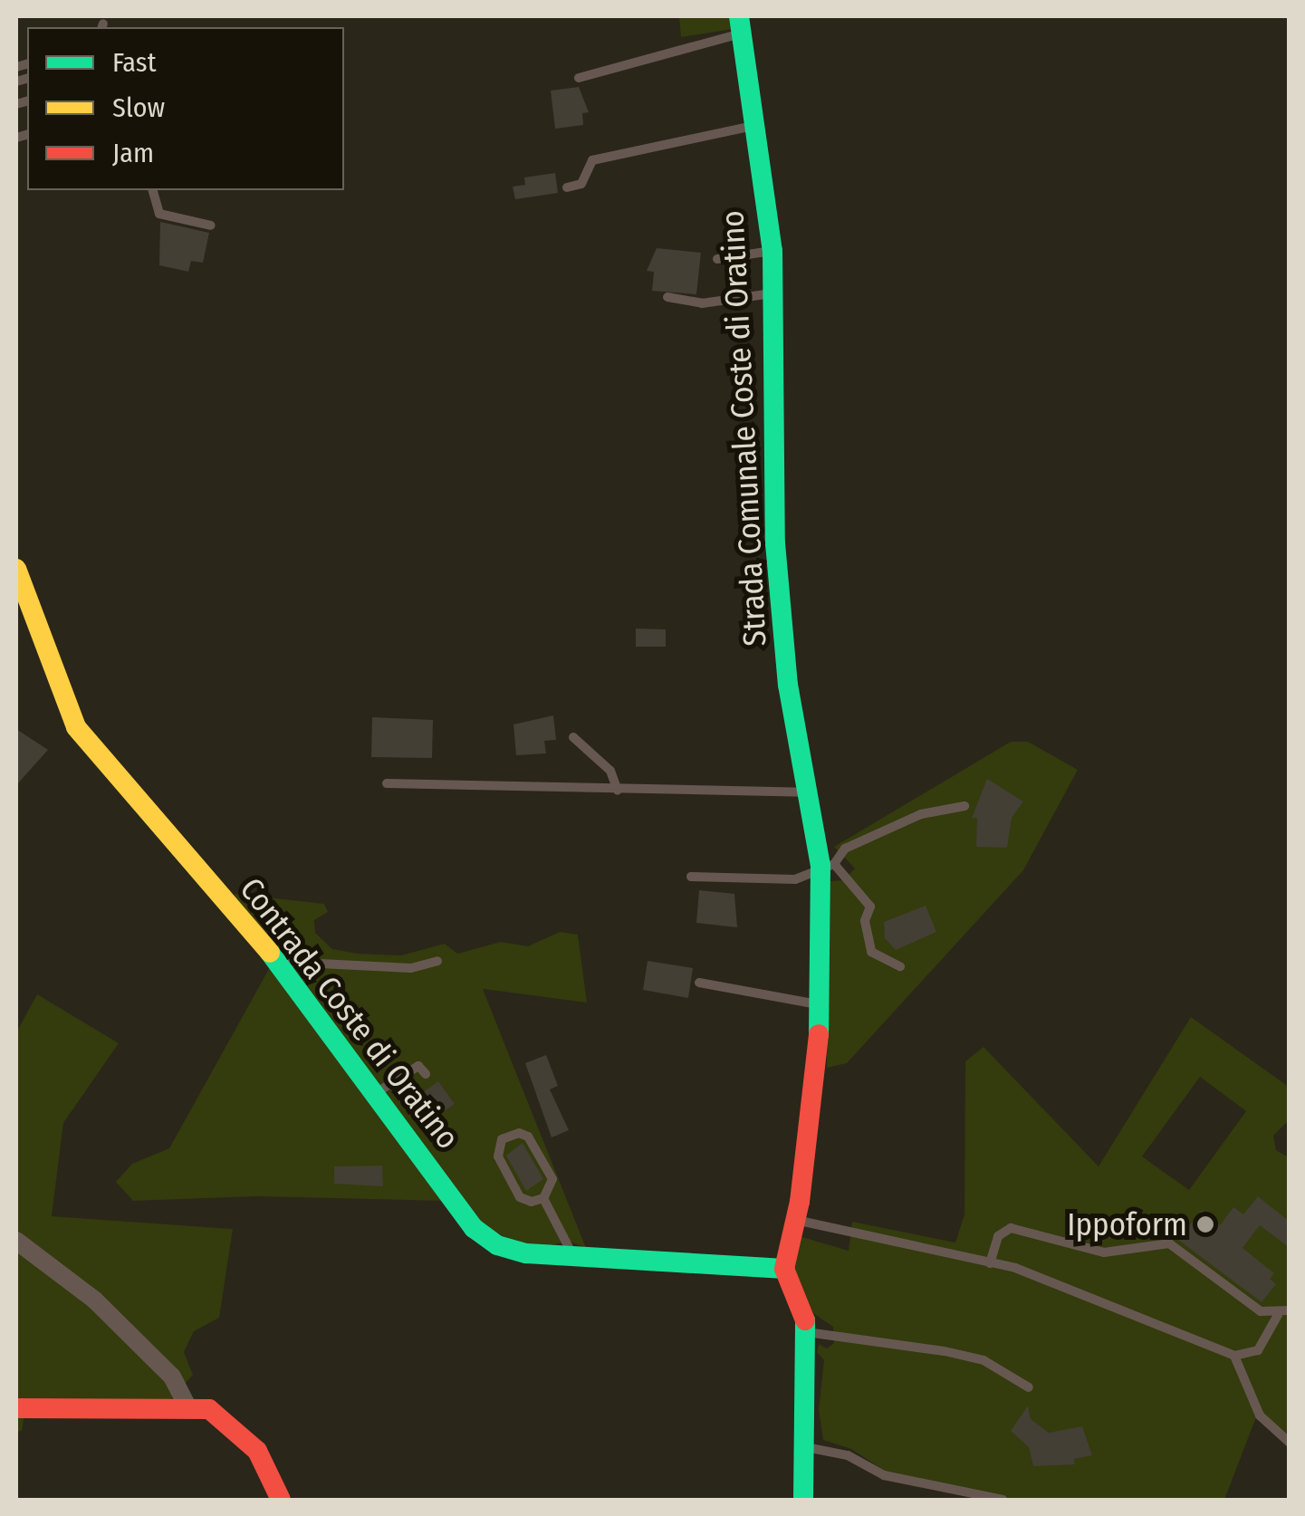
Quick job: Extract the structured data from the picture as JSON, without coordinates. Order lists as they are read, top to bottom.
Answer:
{
  "streets": {
    "street": ["Strada Comunale Coste di Oratino", "Contrada Coste di Oratino"]
  },
  "crossings": [
    ["Strada Comunale Coste di Oratino", "Contrada Coste di Oratino"]
  ],
  "places": ["Ippoform"],
  "legend": ["Fast", "Slow", "Jam"]
}
